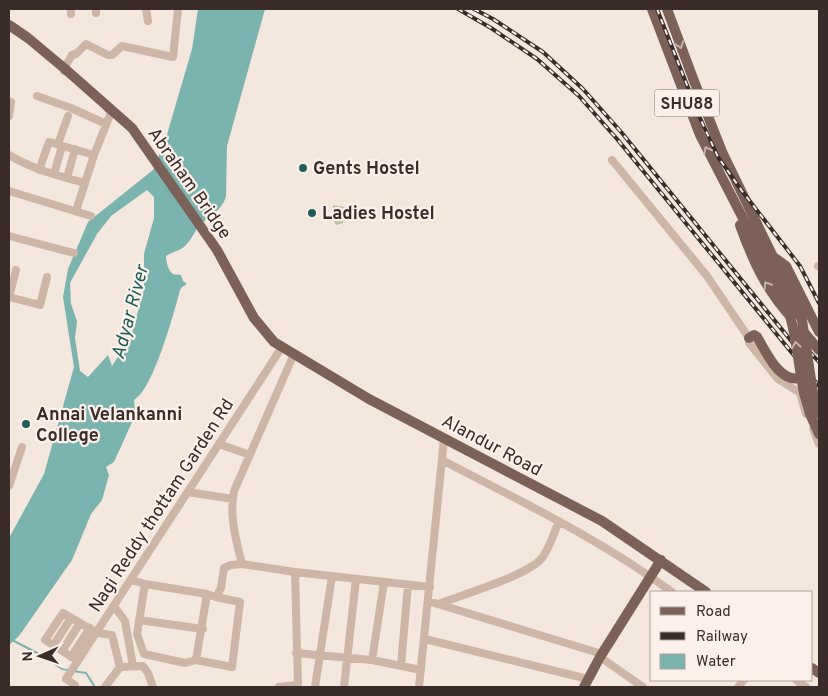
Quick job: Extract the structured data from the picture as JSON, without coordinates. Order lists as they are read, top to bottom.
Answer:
{
  "streets": {
    "main road": ["SHU88", "Abraham Bridge", "Alandur Road"],
    "street": ["Nagi Reddy thottam Garden Rd"]
  },
  "crossings": [
    ["Abraham Bridge", "Alandur Road"],
    ["Alandur Road", "Nagi Reddy thottam Garden Rd"]
  ],
  "water": ["Adyar River"],
  "places": ["Gents Hostel", "Ladies Hostel", "Annai Velankanni College"],
  "legend": ["Road", "Railway", "Water"],
  "north": "left"
}
